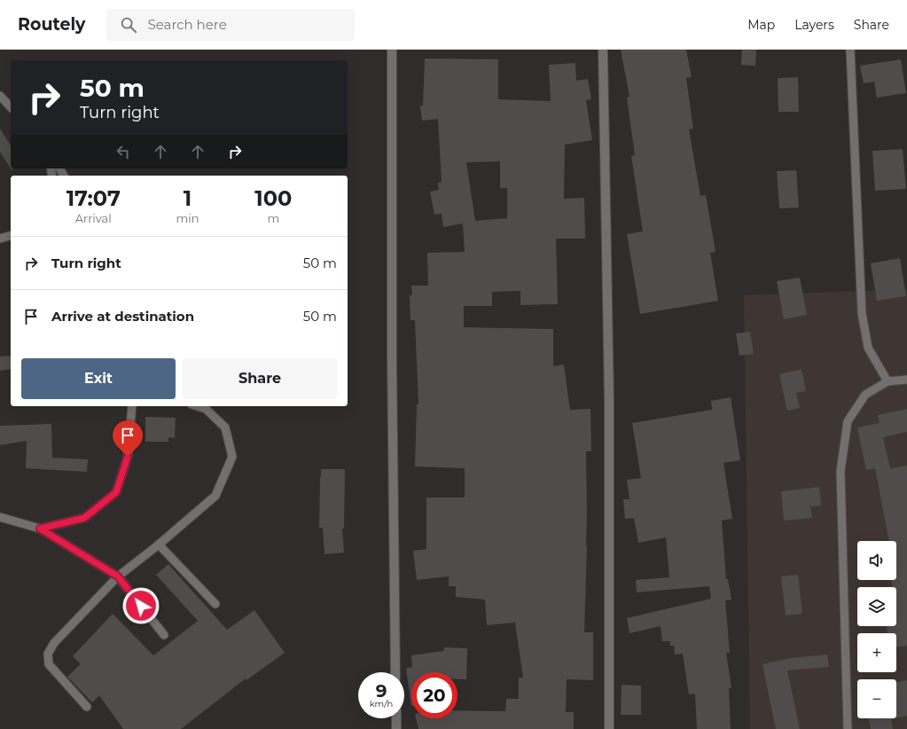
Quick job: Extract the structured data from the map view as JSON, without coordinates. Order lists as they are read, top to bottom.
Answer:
{
  "page": {
    "header": "Routely",
    "search": "Search here",
    "nav": ["Map", "Layers", "Share"],
    "turn": ["50 m", "Turn right"],
    "eta": [
      "17:07",
      "Arrival",
      "1",
      "min",
      "100",
      "m"
    ],
    "list": [
      {
        "name": "Turn right",
        "value": "50 m"
      },
      {
        "name": "Arrive at destination",
        "value": "50 m"
      }
    ],
    "buttons": ["Exit", "Share"],
    "map_buttons": ["+", "−"],
    "speed": "9 km/h",
    "limit": "20"
  }
}
